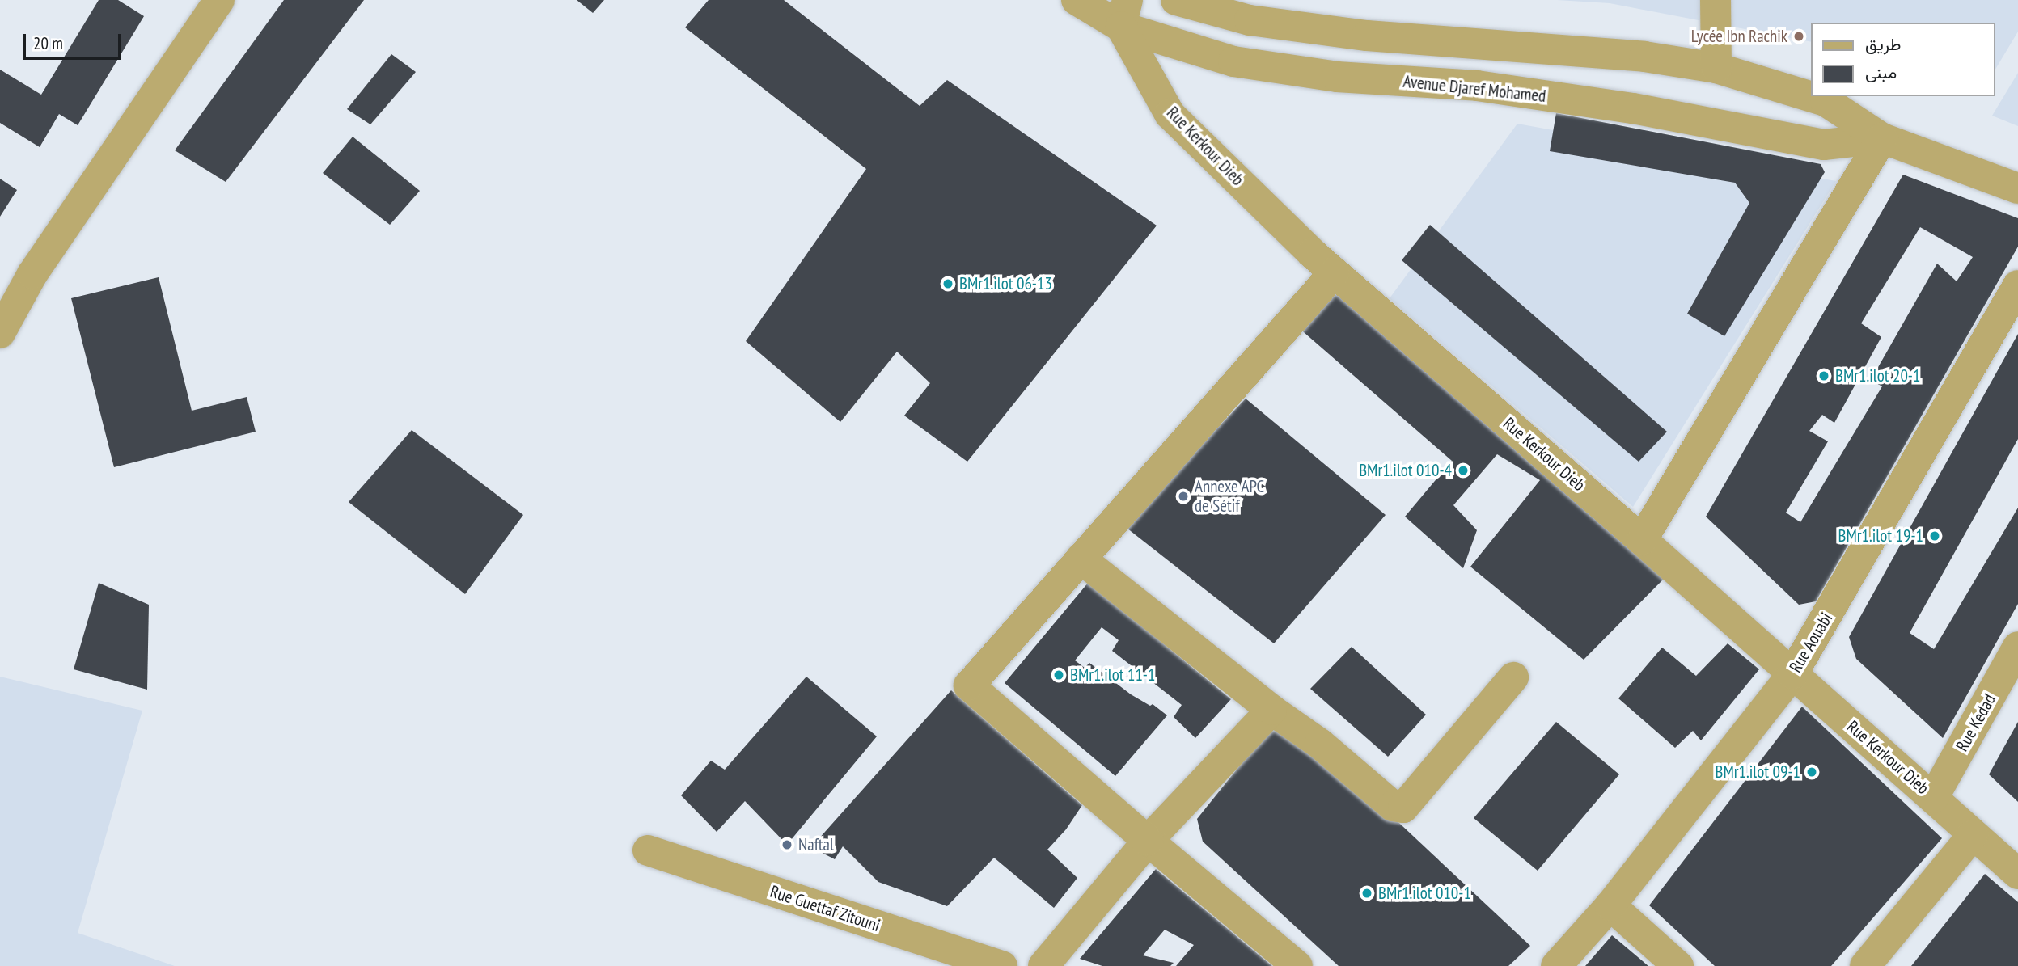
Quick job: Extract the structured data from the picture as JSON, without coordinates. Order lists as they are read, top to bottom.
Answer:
{
  "streets": {
    "street": [
      "Avenue Djaref Mohamed",
      "Rue Kerkour Dieb",
      "Rue Aouabi",
      "Rue Kedad",
      "Rue Guettaf Zitouni"
    ]
  },
  "crossings": [
    ["Avenue Djaref Mohamed", "Rue Kerkour Dieb"],
    ["Rue Kerkour Dieb", "Rue Aouabi"],
    ["Rue Kerkour Dieb", "Rue Kedad"]
  ],
  "places": [
    "Lycée Ibn Rachik",
    "BMr1.ilot 06-13",
    "BMr1.ilot 20-1",
    "BMr1.ilot 010-4",
    "Annexe APC de Sétif",
    "BMr1.ilot 19-1",
    "BMr1.ilot 11-1",
    "BMr1.ilot 09-1",
    "Naftal",
    "BMr1.ilot 010-1"
  ],
  "legend": ["طريق", "مبنى"],
  "scale_bar": "20 m"
}
